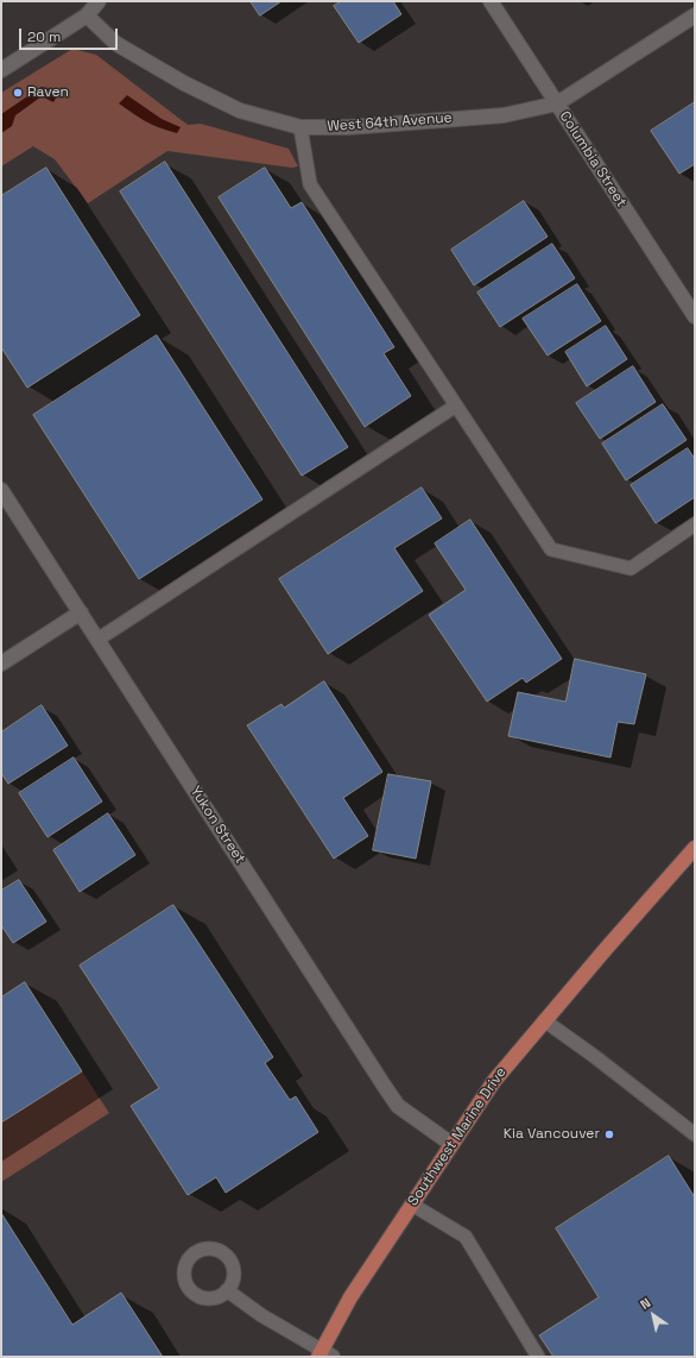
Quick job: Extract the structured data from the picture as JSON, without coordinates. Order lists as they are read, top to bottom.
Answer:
{
  "streets": {
    "main road": ["Southwest Marine Drive"],
    "street": ["West 64th Avenue", "Columbia Street", "Yukon Street"]
  },
  "crossings": [
    ["West 64th Avenue", "Columbia Street"],
    ["Yukon Street", "Southwest Marine Drive"]
  ],
  "places": ["Raven", "Kia Vancouver"],
  "scale_bar": "20 m",
  "north": "top left"
}
